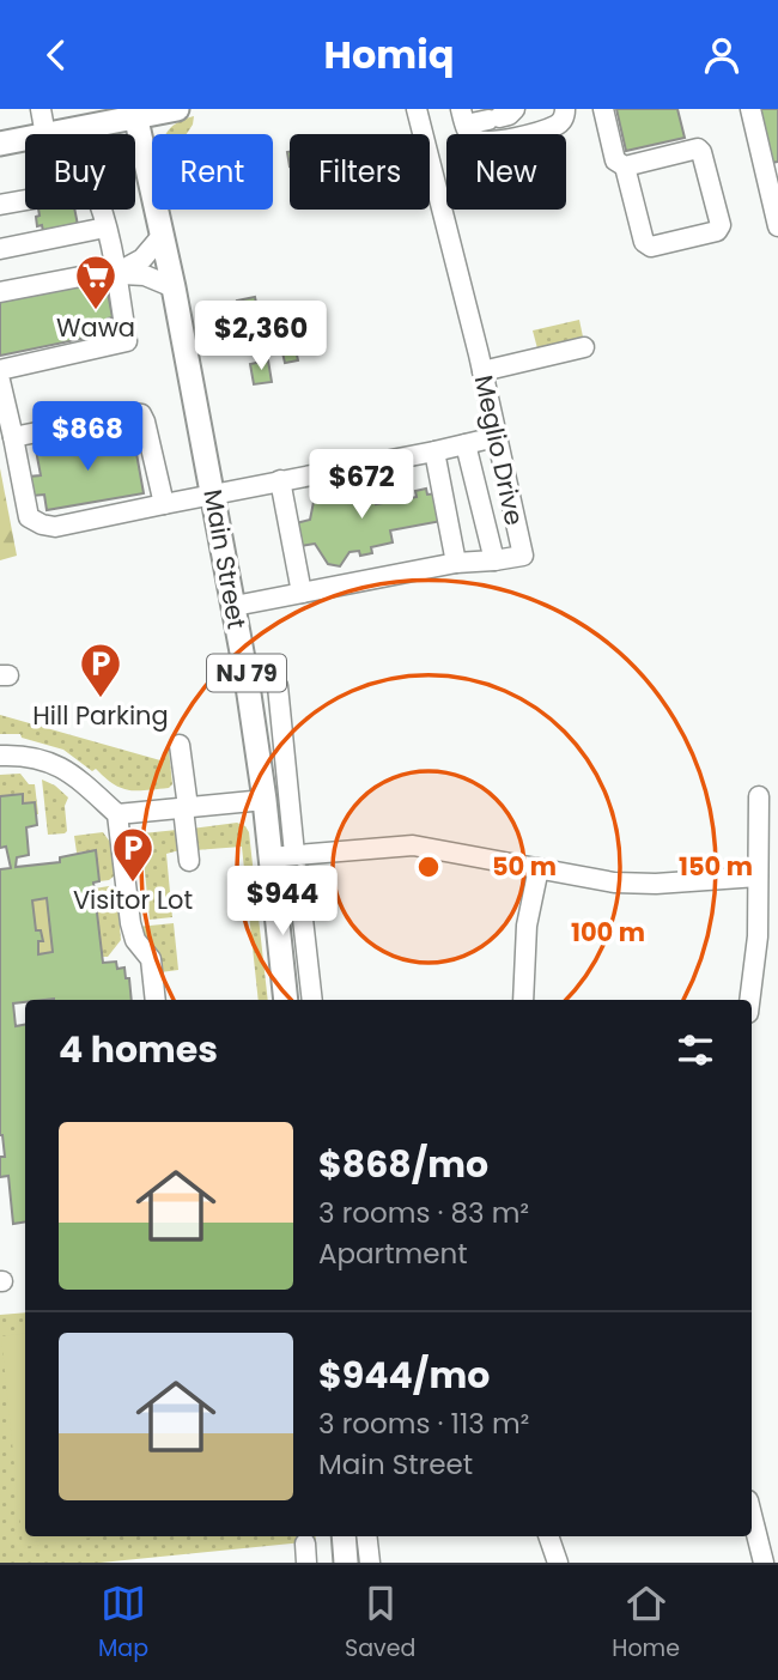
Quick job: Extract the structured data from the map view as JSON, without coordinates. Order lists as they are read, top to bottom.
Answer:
{
  "streets": {
    "main road": ["Main Street", "NJ 79"],
    "street": ["Meglio Drive"]
  },
  "crossings": [
    ["Meglio Drive", "Main Street"]
  ],
  "places": {
    "supermarket": ["Wawa"],
    "parking": ["Hill Parking", "Visitor Lot"]
  },
  "page": {
    "header": "Homiq",
    "chip": [
      "Buy",
      "Rent",
      "Filters",
      "New"
    ],
    "price": [
      "$2,360",
      "$868",
      "$672",
      "$944"
    ],
    "heading": "4 homes",
    "list": [
      {
        "name": "$868/mo",
        "note": "3 rooms · 83 m² · Apartment"
      },
      {
        "name": "$944/mo",
        "note": "3 rooms · 113 m² · Main Street"
      }
    ],
    "tabs": ["Map", "Saved", "Home"]
  },
  "rings": ["50 m", "150 m", "100 m"]
}
